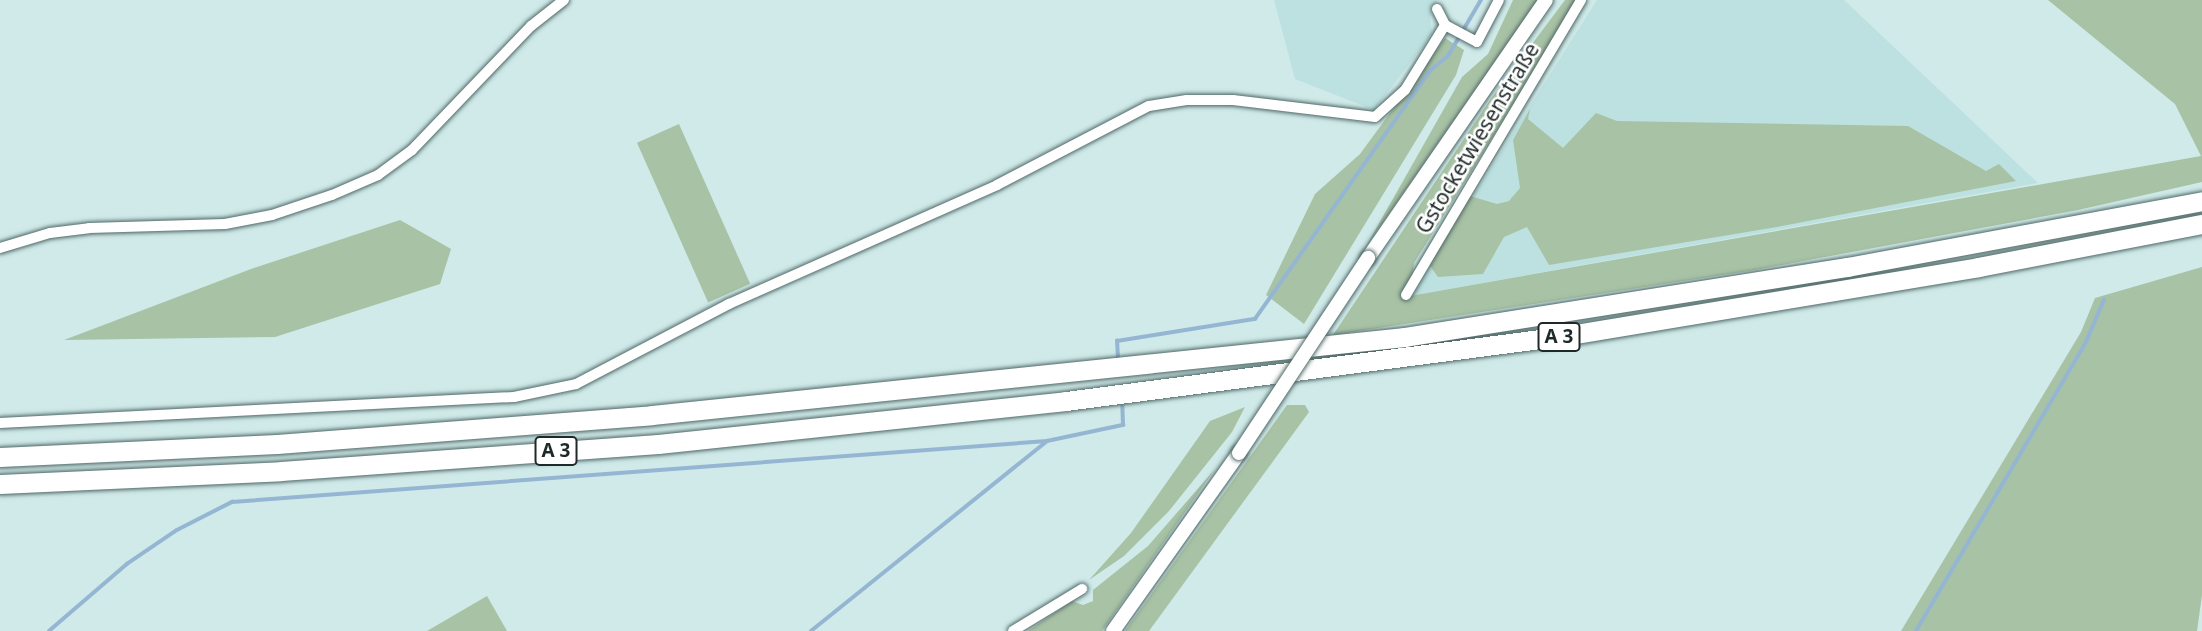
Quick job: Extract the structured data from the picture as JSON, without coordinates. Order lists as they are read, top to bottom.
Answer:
{
  "streets": {
    "highway": ["A 3"],
    "street": ["Gstocketwiesenstraße"]
  }
}
